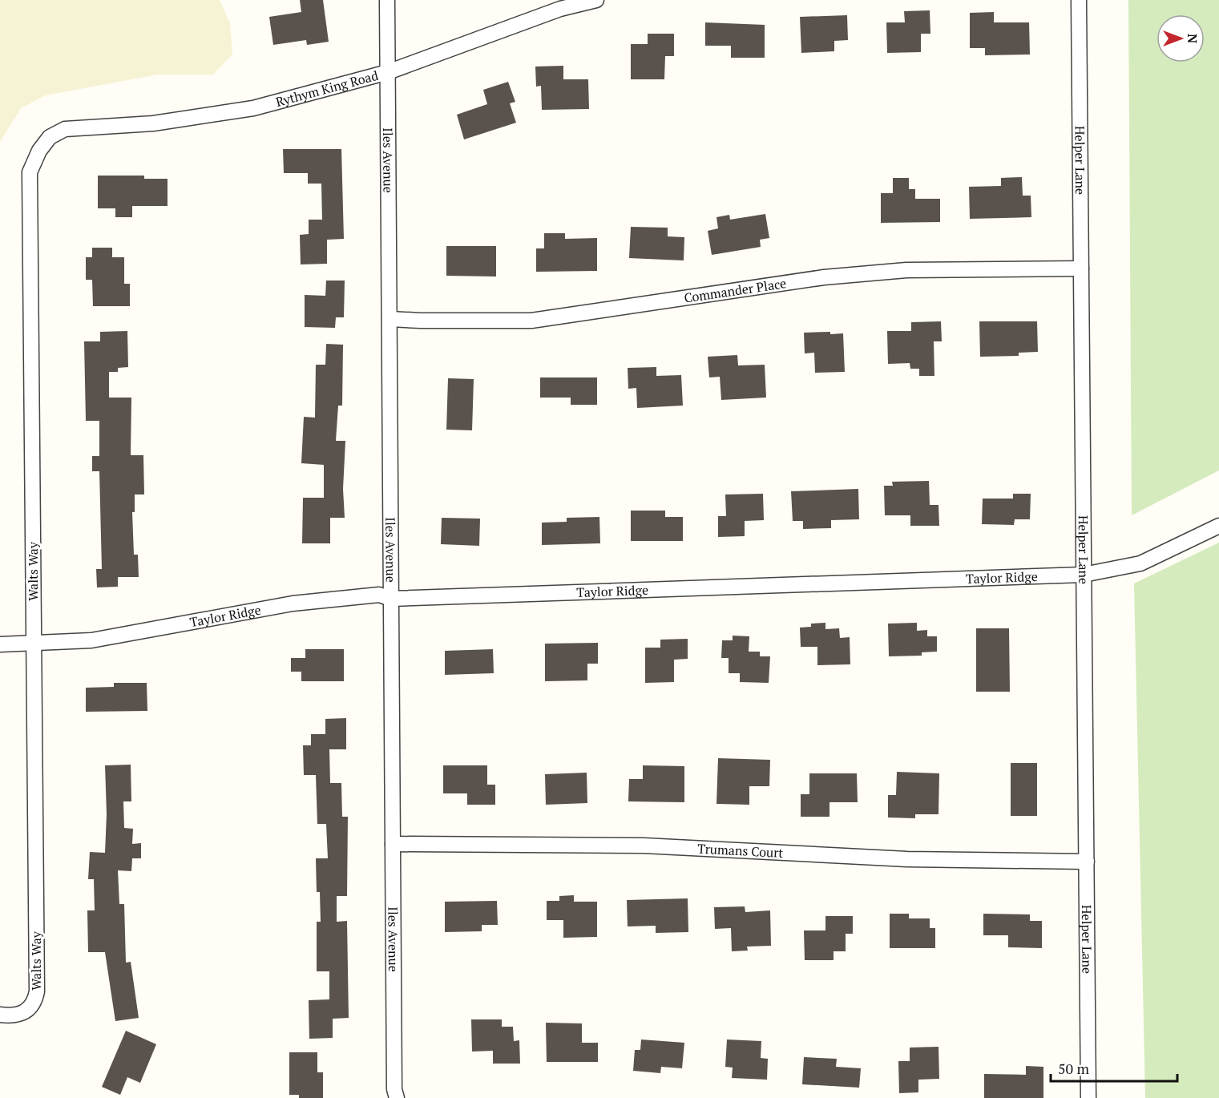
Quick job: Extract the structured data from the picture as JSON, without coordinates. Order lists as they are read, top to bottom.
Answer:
{
  "streets": {
    "street": [
      "Rythym King Road",
      "Iles Avenue",
      "Helper Lane",
      "Commander Place",
      "Walts Way",
      "Taylor Ridge",
      "Trumans Court"
    ]
  },
  "crossings": [
    ["Rythym King Road", "Iles Avenue"],
    ["Rythym King Road", "Walts Way"],
    ["Iles Avenue", "Commander Place"],
    ["Iles Avenue", "Taylor Ridge"],
    ["Iles Avenue", "Trumans Court"],
    ["Helper Lane", "Commander Place"],
    ["Helper Lane", "Taylor Ridge"],
    ["Helper Lane", "Trumans Court"],
    ["Walts Way", "Taylor Ridge"]
  ],
  "scale_bar": "50 m",
  "north": "right"
}
